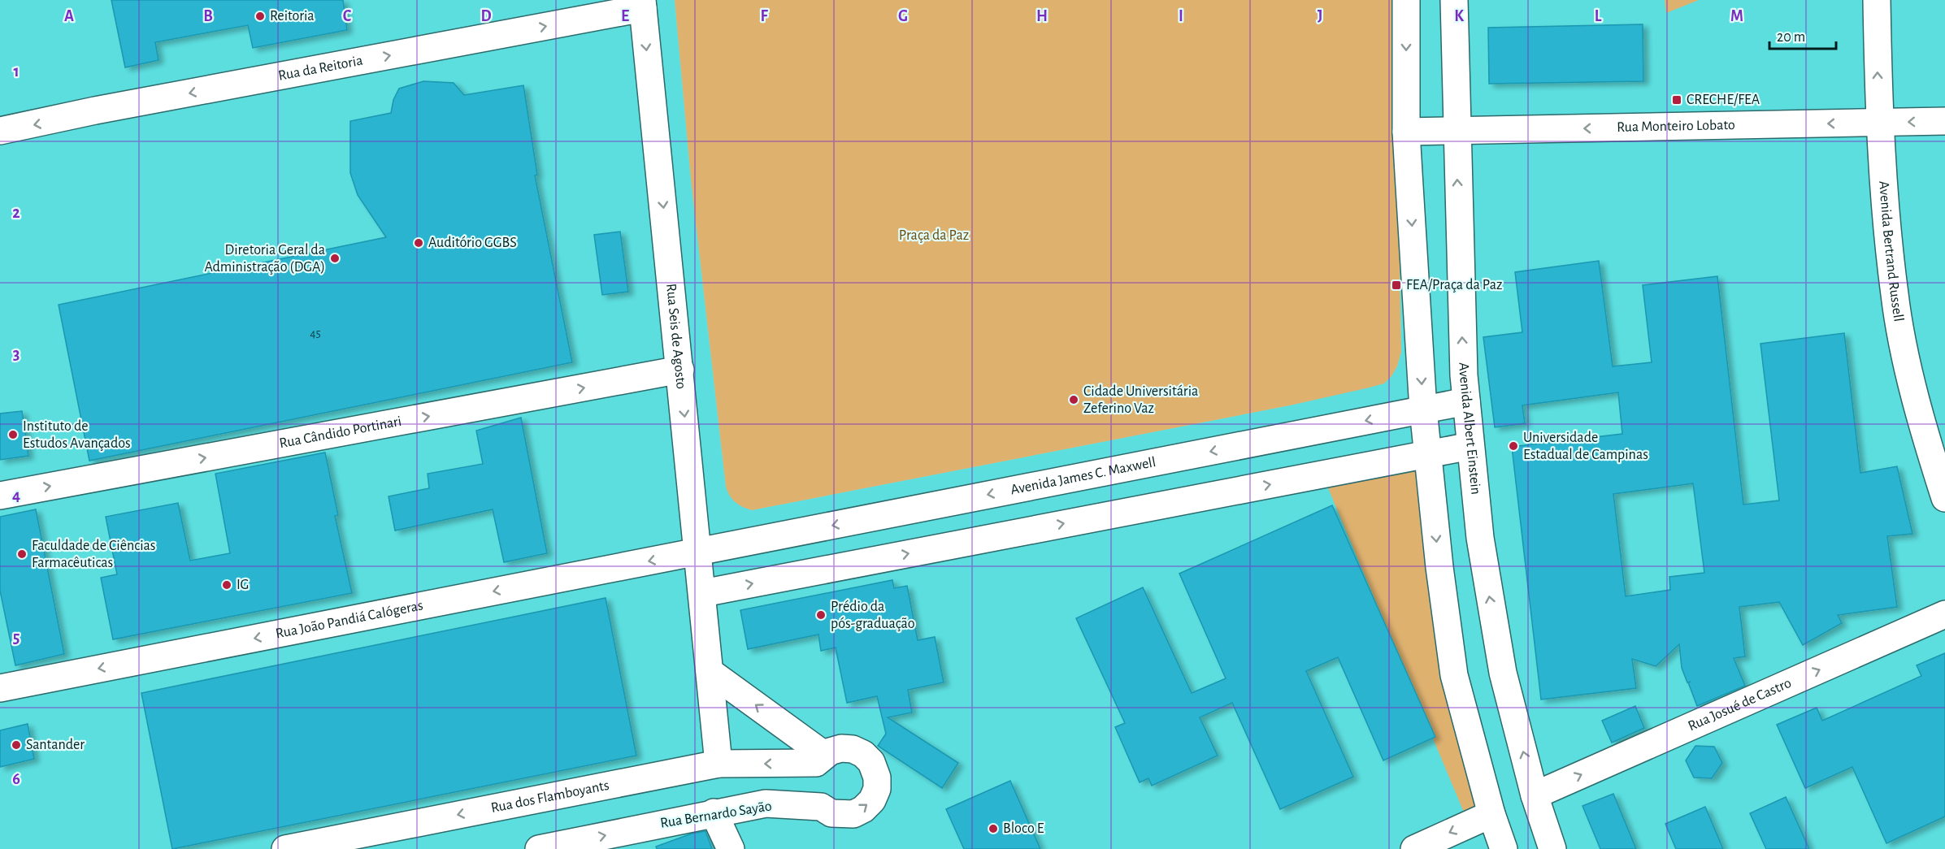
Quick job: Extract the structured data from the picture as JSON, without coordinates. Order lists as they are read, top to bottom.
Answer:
{
  "streets": {
    "street": [
      "Rua da Reitoria",
      "Rua Monteiro Lobato",
      "Avenida Bertrand Russell",
      "Rua Seis de Agosto",
      "Avenida Albert Einstein",
      "Rua Cândido Portinari",
      "Avenida James C. Maxwell",
      "Rua João Pandiá Calógeras",
      "Rua Josué de Castro",
      "Rua dos Flamboyants",
      "Rua Bernardo Sayão"
    ]
  },
  "crossings": [
    ["Rua da Reitoria", "Rua Seis de Agosto"],
    ["Rua Monteiro Lobato", "Avenida Bertrand Russell"],
    ["Rua Monteiro Lobato", "Avenida Albert Einstein"],
    ["Rua Seis de Agosto", "Rua Cândido Portinari"],
    ["Rua Seis de Agosto", "Avenida James C. Maxwell"],
    ["Rua Seis de Agosto", "Rua João Pandiá Calógeras"],
    ["Rua Seis de Agosto", "Rua dos Flamboyants"],
    ["Avenida Albert Einstein", "Avenida James C. Maxwell"],
    ["Avenida Albert Einstein", "Rua Josué de Castro"],
    ["Avenida James C. Maxwell", "Rua João Pandiá Calógeras"],
    ["Rua dos Flamboyants", "Rua Bernardo Sayão"]
  ],
  "one_way": [
    "Rua Monteiro Lobato",
    "Rua Seis de Agosto",
    "Rua Cândido Portinari",
    "Rua João Pandiá Calógeras",
    "Rua Josué de Castro",
    "Rua dos Flamboyants"
  ],
  "parks": ["Praça da Paz"],
  "places": {
    "other": [
      "Reitoria",
      "Auditório GGBS",
      "Diretoria Geral da Administração (DGA)",
      "Cidade Universitária Zeferino Vaz",
      "Instituto de Estudos Avançados",
      "Universidade Estadual de Campinas",
      "Faculdade de Ciências Farmacêuticas",
      "IG",
      "Prédio da pós-graduação",
      "Santander",
      "Bloco E"
    ],
    "transit": ["CRECHE/FEA", "FEA/Praça da Paz"]
  },
  "house_numbers": ["45"],
  "scale_bar": "20 m",
  "grid": {
    "columns": [
      "A",
      "B",
      "C",
      "D",
      "E",
      "F",
      "G",
      "H",
      "I",
      "J",
      "K",
      "L",
      "M"
    ],
    "rows": [
      "1",
      "2",
      "3",
      "4",
      "5",
      "6"
    ]
  }
}
